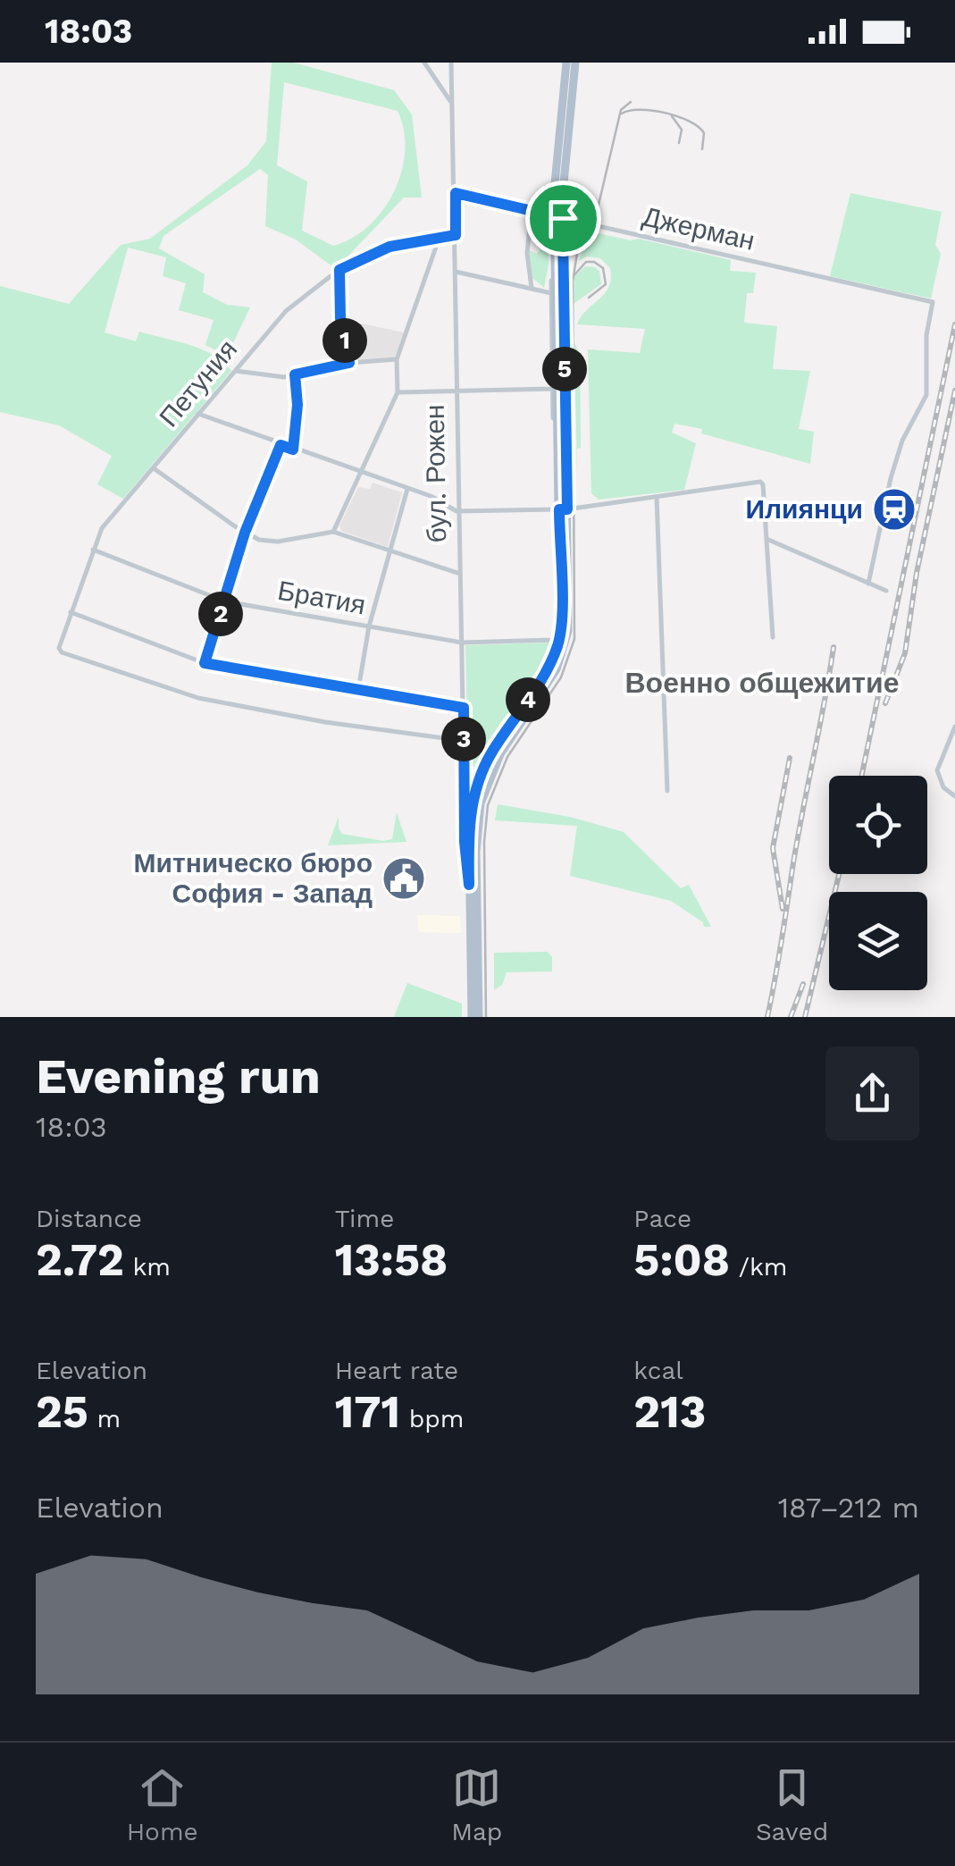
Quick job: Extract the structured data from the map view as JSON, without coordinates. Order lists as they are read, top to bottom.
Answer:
{
  "streets": {
    "main road": ["бул. Рожен"],
    "street": ["Джерман", "Петуния", "Братия"]
  },
  "crossings": [
    ["Джерман", "бул. Рожен"],
    ["Петуния", "бул. Рожен"],
    ["Петуния", "Братия"],
    ["бул. Рожен", "Братия"]
  ],
  "districts": ["Военно общежитие"],
  "places": {
    "station": ["Илиянци"],
    "public building": ["Митническо бюро София - Запад"]
  },
  "page": {
    "status": "18:03",
    "pins": [
      "1",
      "5",
      "2",
      "4",
      "3"
    ],
    "heading": ["Evening run", "18:03"],
    "stats": [
      ["Distance", "2.72 km"],
      ["Time", "13:58"],
      ["Pace", "5:08 /km"],
      ["Elevation", "25 m"],
      ["Heart rate", "171 bpm"],
      ["kcal", "213"]
    ],
    "chart": ["Elevation", "187–212 m"],
    "tabs": ["Home", "Map", "Saved"]
  }
}
